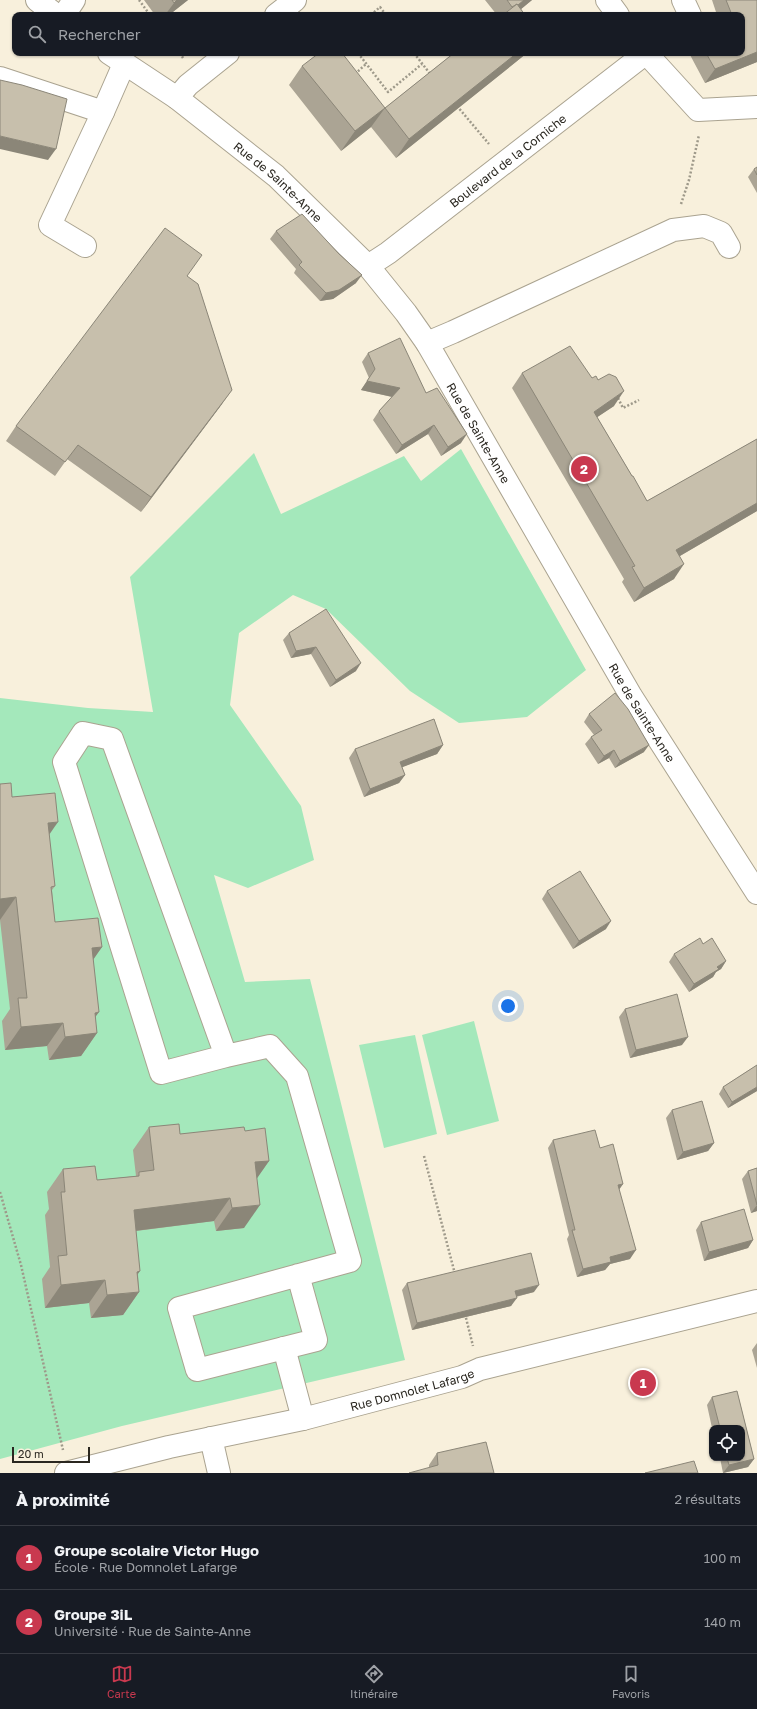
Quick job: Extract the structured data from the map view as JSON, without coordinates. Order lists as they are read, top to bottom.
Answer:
{
  "streets": {
    "street": ["Boulevard de la Corniche", "Rue de Sainte-Anne", "Rue Domnolet Lafarge"]
  },
  "crossings": [
    ["Boulevard de la Corniche", "Rue de Sainte-Anne"]
  ],
  "scale_bar": "20 m",
  "page": {
    "search": "Rechercher",
    "pins": ["2", "1"],
    "scale": "20 m",
    "heading": ["À proximité", "2 résultats"],
    "list": [
      {
        "mark": "1",
        "name": "Groupe scolaire Victor Hugo",
        "note": "École · Rue Domnolet Lafarge",
        "value": "100 m"
      },
      {
        "mark": "2",
        "name": "Groupe 3iL",
        "note": "Université · Rue de Sainte-Anne",
        "value": "140 m"
      }
    ],
    "nav": ["Carte", "Itinéraire", "Favoris"]
  }
}
